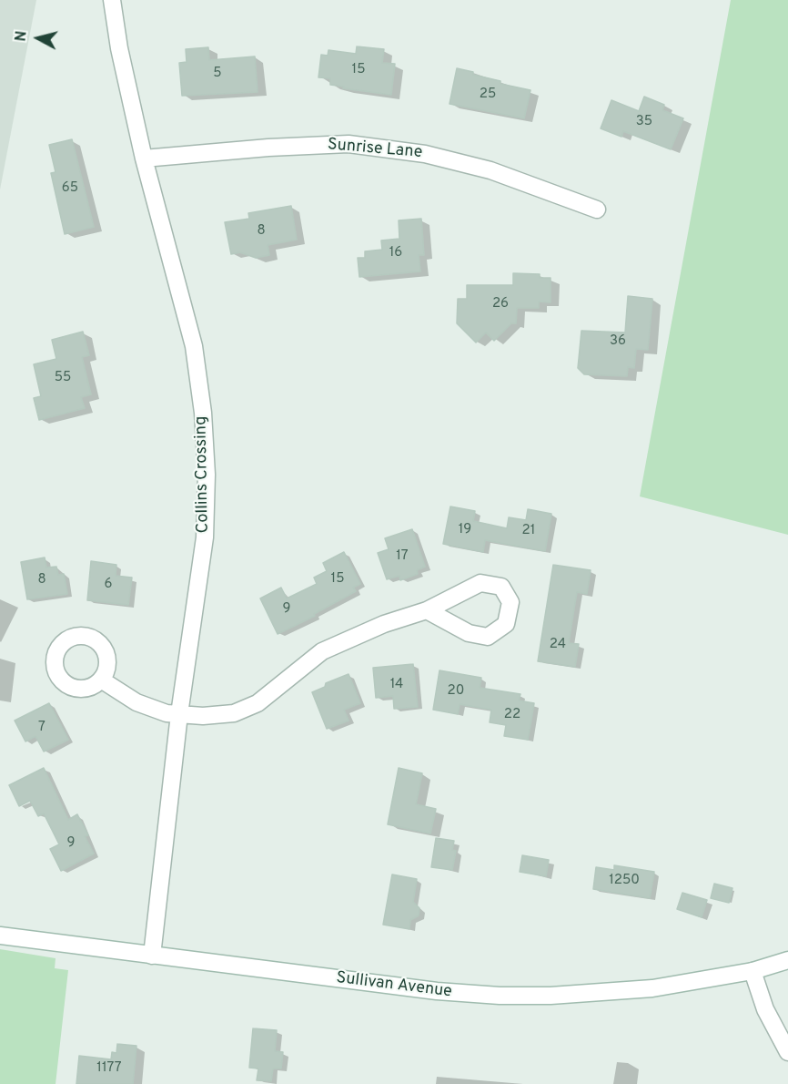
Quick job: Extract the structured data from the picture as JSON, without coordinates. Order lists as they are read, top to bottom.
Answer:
{
  "streets": {
    "street": ["Sunrise Lane", "Collins Crossing", "Sullivan Avenue"]
  },
  "crossings": [
    ["Sunrise Lane", "Collins Crossing"],
    ["Collins Crossing", "Sullivan Avenue"]
  ],
  "house_numbers": [
    "15",
    "5",
    "25",
    "35",
    "65",
    "8",
    "16",
    "26",
    "36",
    "55",
    "19",
    "21",
    "17",
    "15",
    "8",
    "6",
    "9",
    "24",
    "14",
    "20",
    "22",
    "7",
    "9",
    "1250",
    "1177"
  ],
  "north": "left"
}
